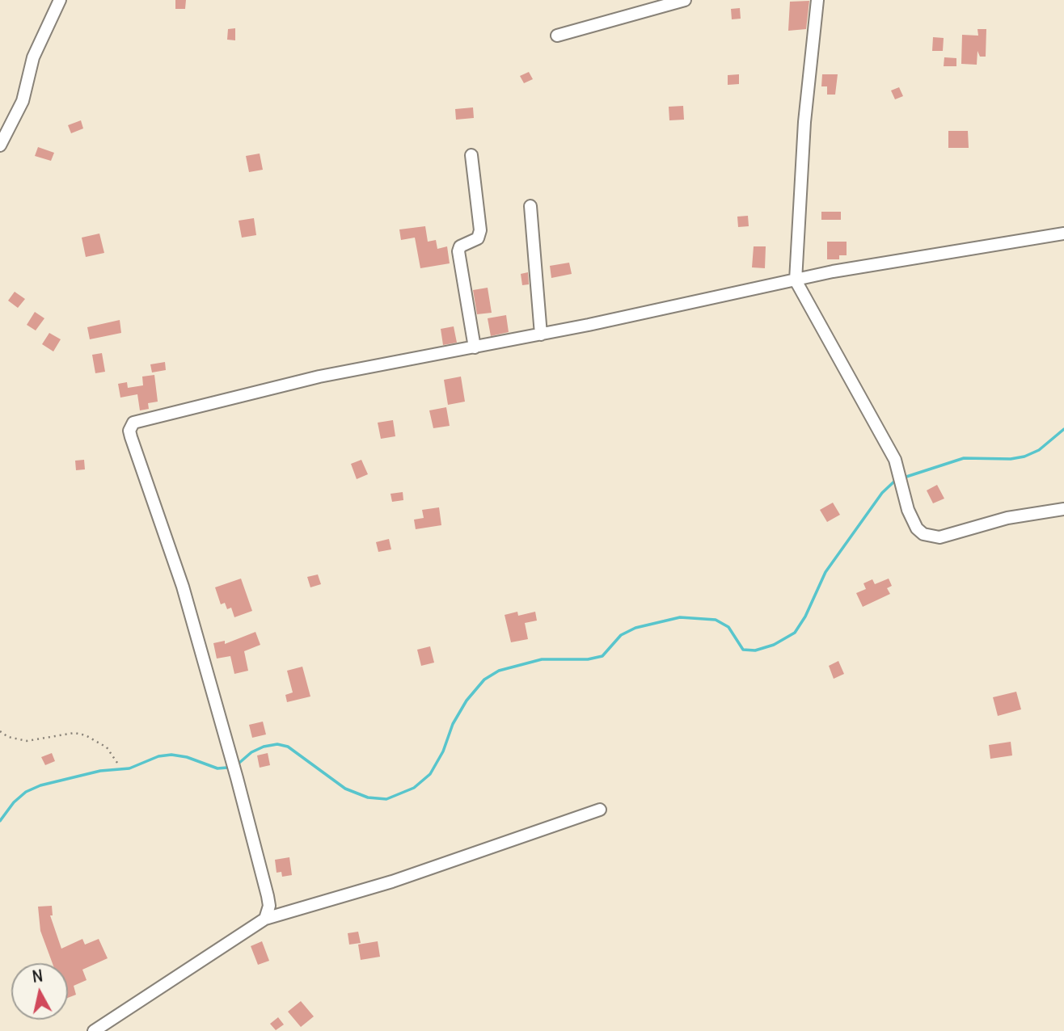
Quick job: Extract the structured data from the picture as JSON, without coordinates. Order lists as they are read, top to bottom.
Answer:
{
  "north": "top"
}
